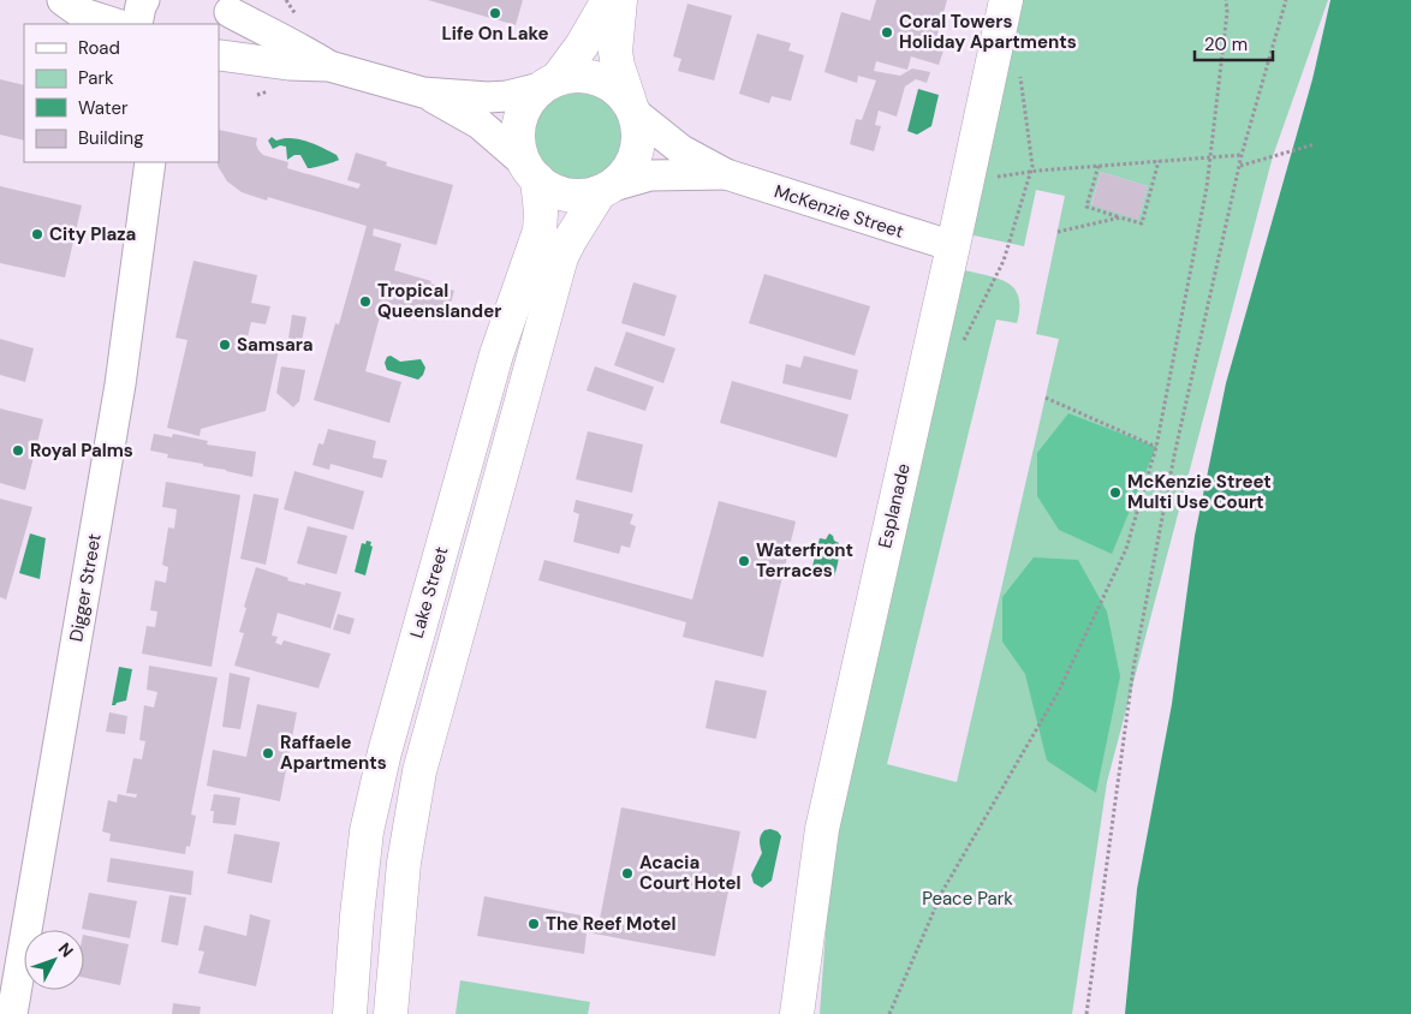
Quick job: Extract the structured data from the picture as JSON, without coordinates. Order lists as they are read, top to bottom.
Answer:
{
  "streets": {
    "main road": ["Esplanade", "Lake Street"],
    "street": ["McKenzie Street", "Digger Street"]
  },
  "crossings": [
    ["McKenzie Street", "Esplanade"],
    ["McKenzie Street", "Lake Street"]
  ],
  "parks": ["Peace Park"],
  "places": [
    "Life On Lake",
    "Coral Towers Holiday Apartments",
    "City Plaza",
    "Tropical Queenslander",
    "Samsara",
    "Royal Palms",
    "McKenzie Street Multi Use Court",
    "Waterfront Terraces",
    "Raffaele Apartments",
    "Acacia Court Hotel",
    "The Reef Motel"
  ],
  "legend": [
    "Road",
    "Park",
    "Water",
    "Building"
  ],
  "scale_bar": "20 m",
  "north": "top right"
}
